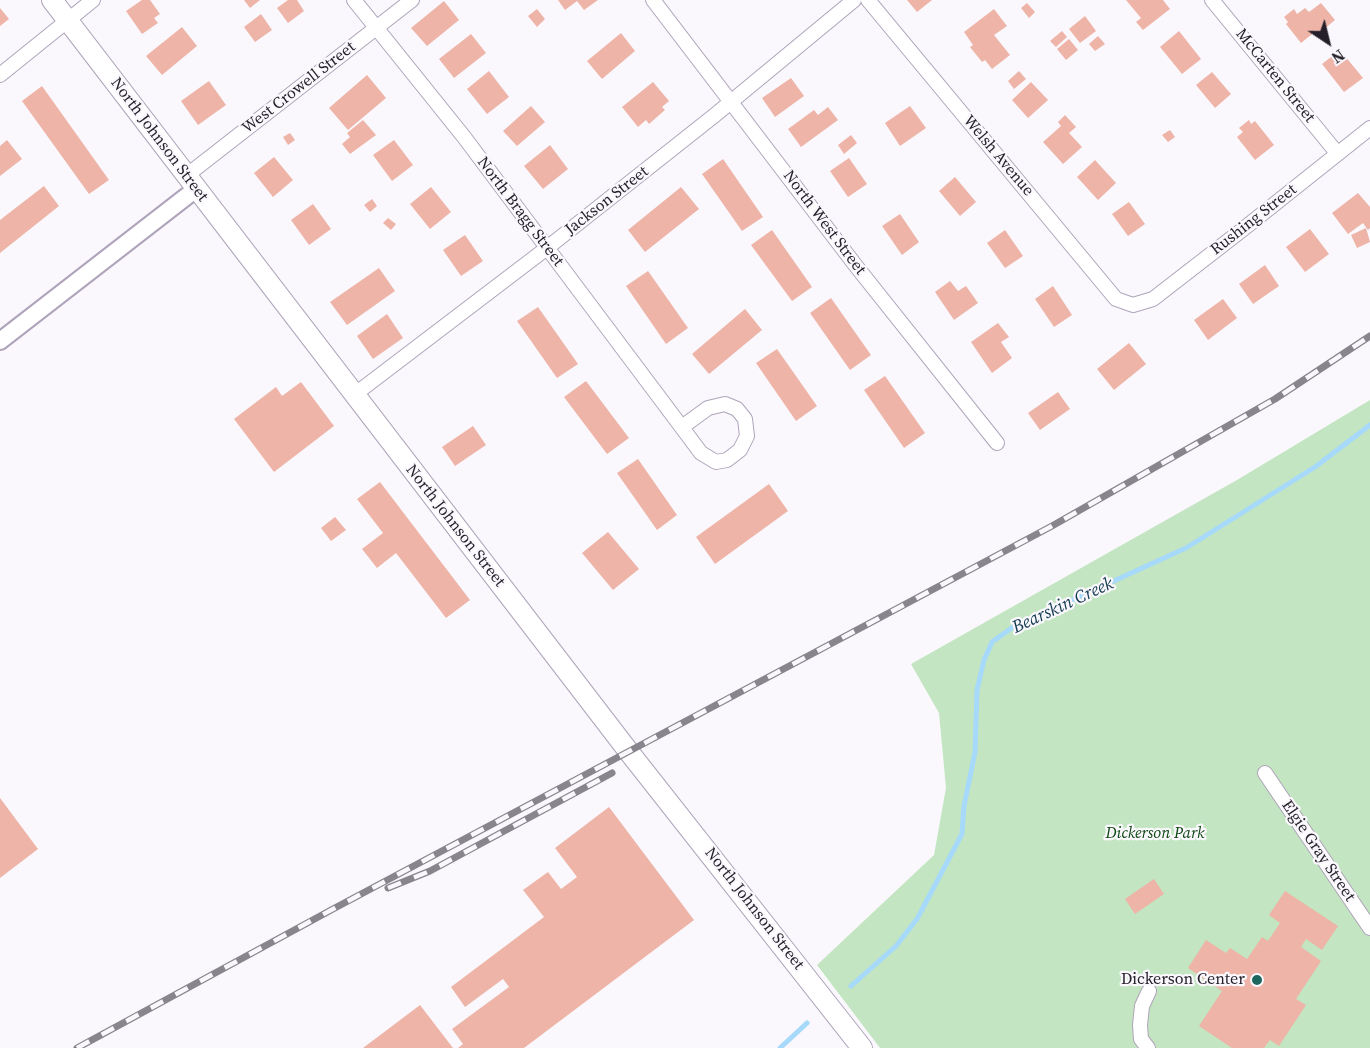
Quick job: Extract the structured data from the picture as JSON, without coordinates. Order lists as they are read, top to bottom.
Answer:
{
  "streets": {
    "main road": ["North Johnson Street"],
    "street": [
      "McCarten Street",
      "West Crowell Street",
      "Welsh Avenue",
      "Jackson Street",
      "North Bragg Street",
      "Rushing Street",
      "North West Street",
      "Elgie Gray Street"
    ]
  },
  "crossings": [
    ["McCarten Street", "Rushing Street"],
    ["West Crowell Street", "North Johnson Street"],
    ["West Crowell Street", "North Bragg Street"],
    ["North Johnson Street", "Jackson Street"],
    ["Welsh Avenue", "Rushing Street"],
    ["Jackson Street", "North Bragg Street"],
    ["Jackson Street", "North West Street"]
  ],
  "water": ["Bearskin Creek"],
  "parks": ["Dickerson Park"],
  "places": ["Dickerson Center"],
  "north": "bottom right"
}
